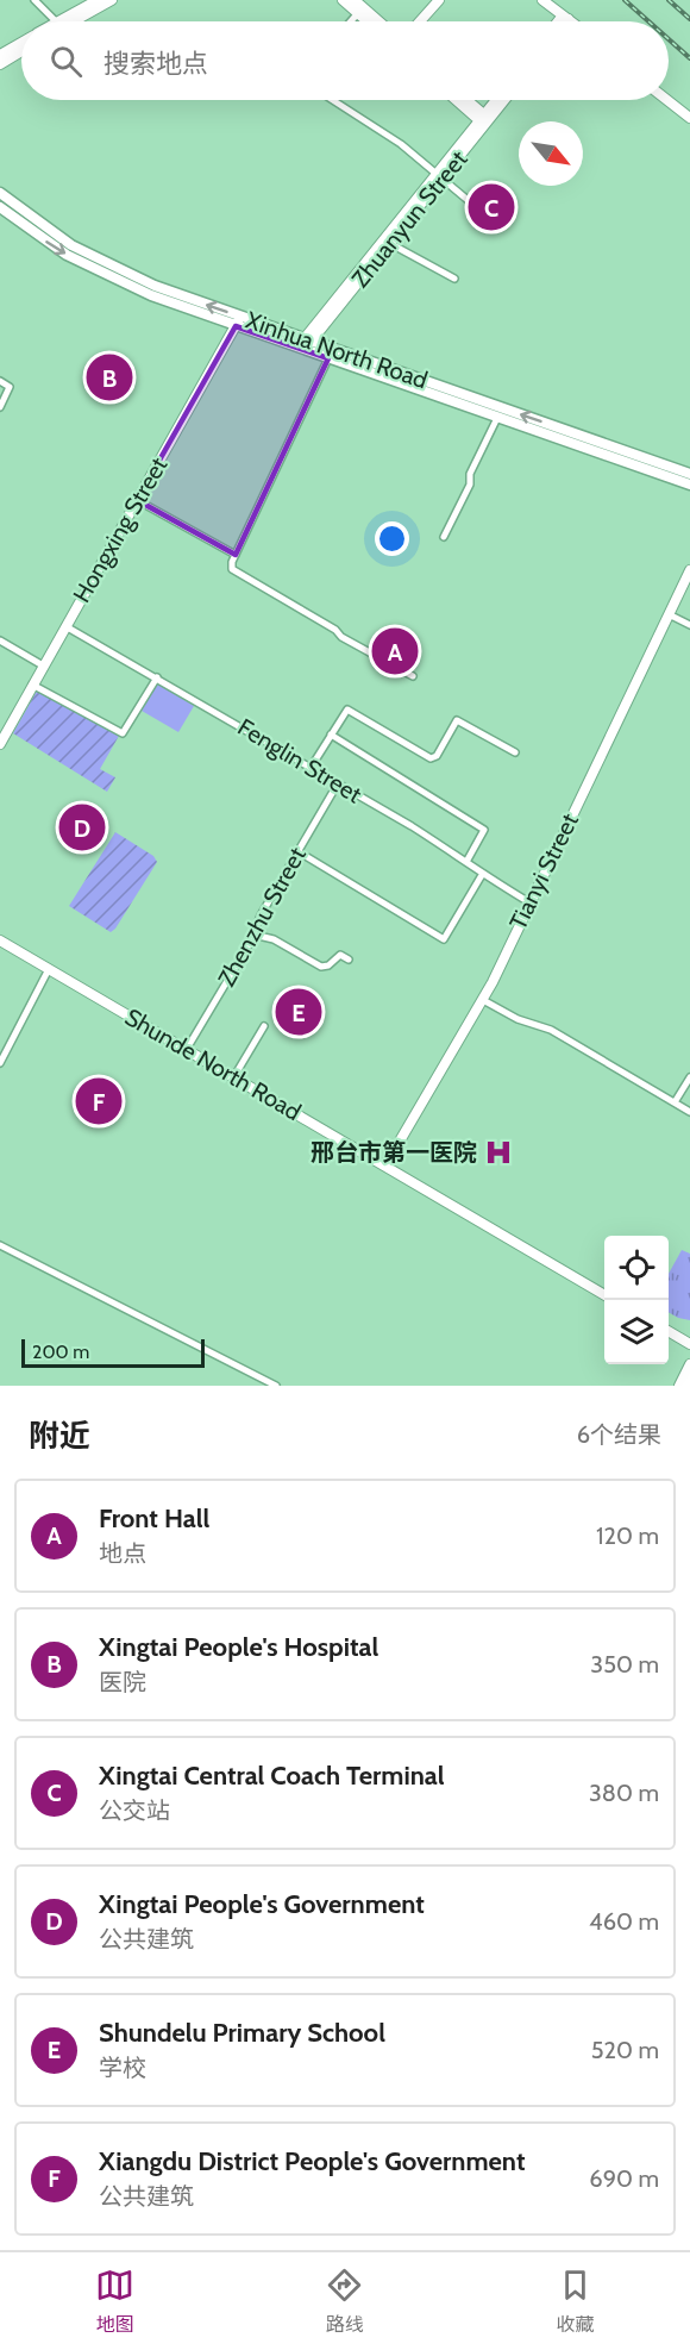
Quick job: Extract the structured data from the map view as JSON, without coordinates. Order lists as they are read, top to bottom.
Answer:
{
  "streets": {
    "main road": ["Xinhua North Road"],
    "street": [
      "Zhuanyun Street",
      "Hongxing Street",
      "Fenglin Street",
      "Tianyi Street",
      "Zhenzhu Street",
      "Shunde North Road"
    ]
  },
  "crossings": [
    ["Zhuanyun Street", "Xinhua North Road"],
    ["Xinhua North Road", "Hongxing Street"],
    ["Hongxing Street", "Fenglin Street"],
    ["Fenglin Street", "Tianyi Street"],
    ["Fenglin Street", "Zhenzhu Street"],
    ["Tianyi Street", "Shunde North Road"],
    ["Zhenzhu Street", "Shunde North Road"]
  ],
  "places": {
    "hospital": ["邢台市第一医院"]
  },
  "scale_bar": "200 m",
  "north": "bottom right",
  "page": {
    "search": "搜索地点",
    "pins": [
      "C",
      "B",
      "A",
      "D",
      "E",
      "F"
    ],
    "scale": "200 m",
    "heading": ["附近", "6个结果"],
    "list": [
      {
        "mark": "A",
        "name": "Front Hall",
        "note": "地点",
        "value": "120 m"
      },
      {
        "mark": "B",
        "name": "Xingtai People's Hospital",
        "note": "医院",
        "value": "350 m"
      },
      {
        "mark": "C",
        "name": "Xingtai Central Coach Terminal",
        "note": "公交站",
        "value": "380 m"
      },
      {
        "mark": "D",
        "name": "Xingtai People's Government",
        "note": "公共建筑",
        "value": "460 m"
      },
      {
        "mark": "E",
        "name": "Shundelu Primary School",
        "note": "学校",
        "value": "520 m"
      },
      {
        "mark": "F",
        "name": "Xiangdu District People's Government",
        "note": "公共建筑",
        "value": "690 m"
      }
    ],
    "nav": ["地图", "路线", "收藏"]
  }
}
